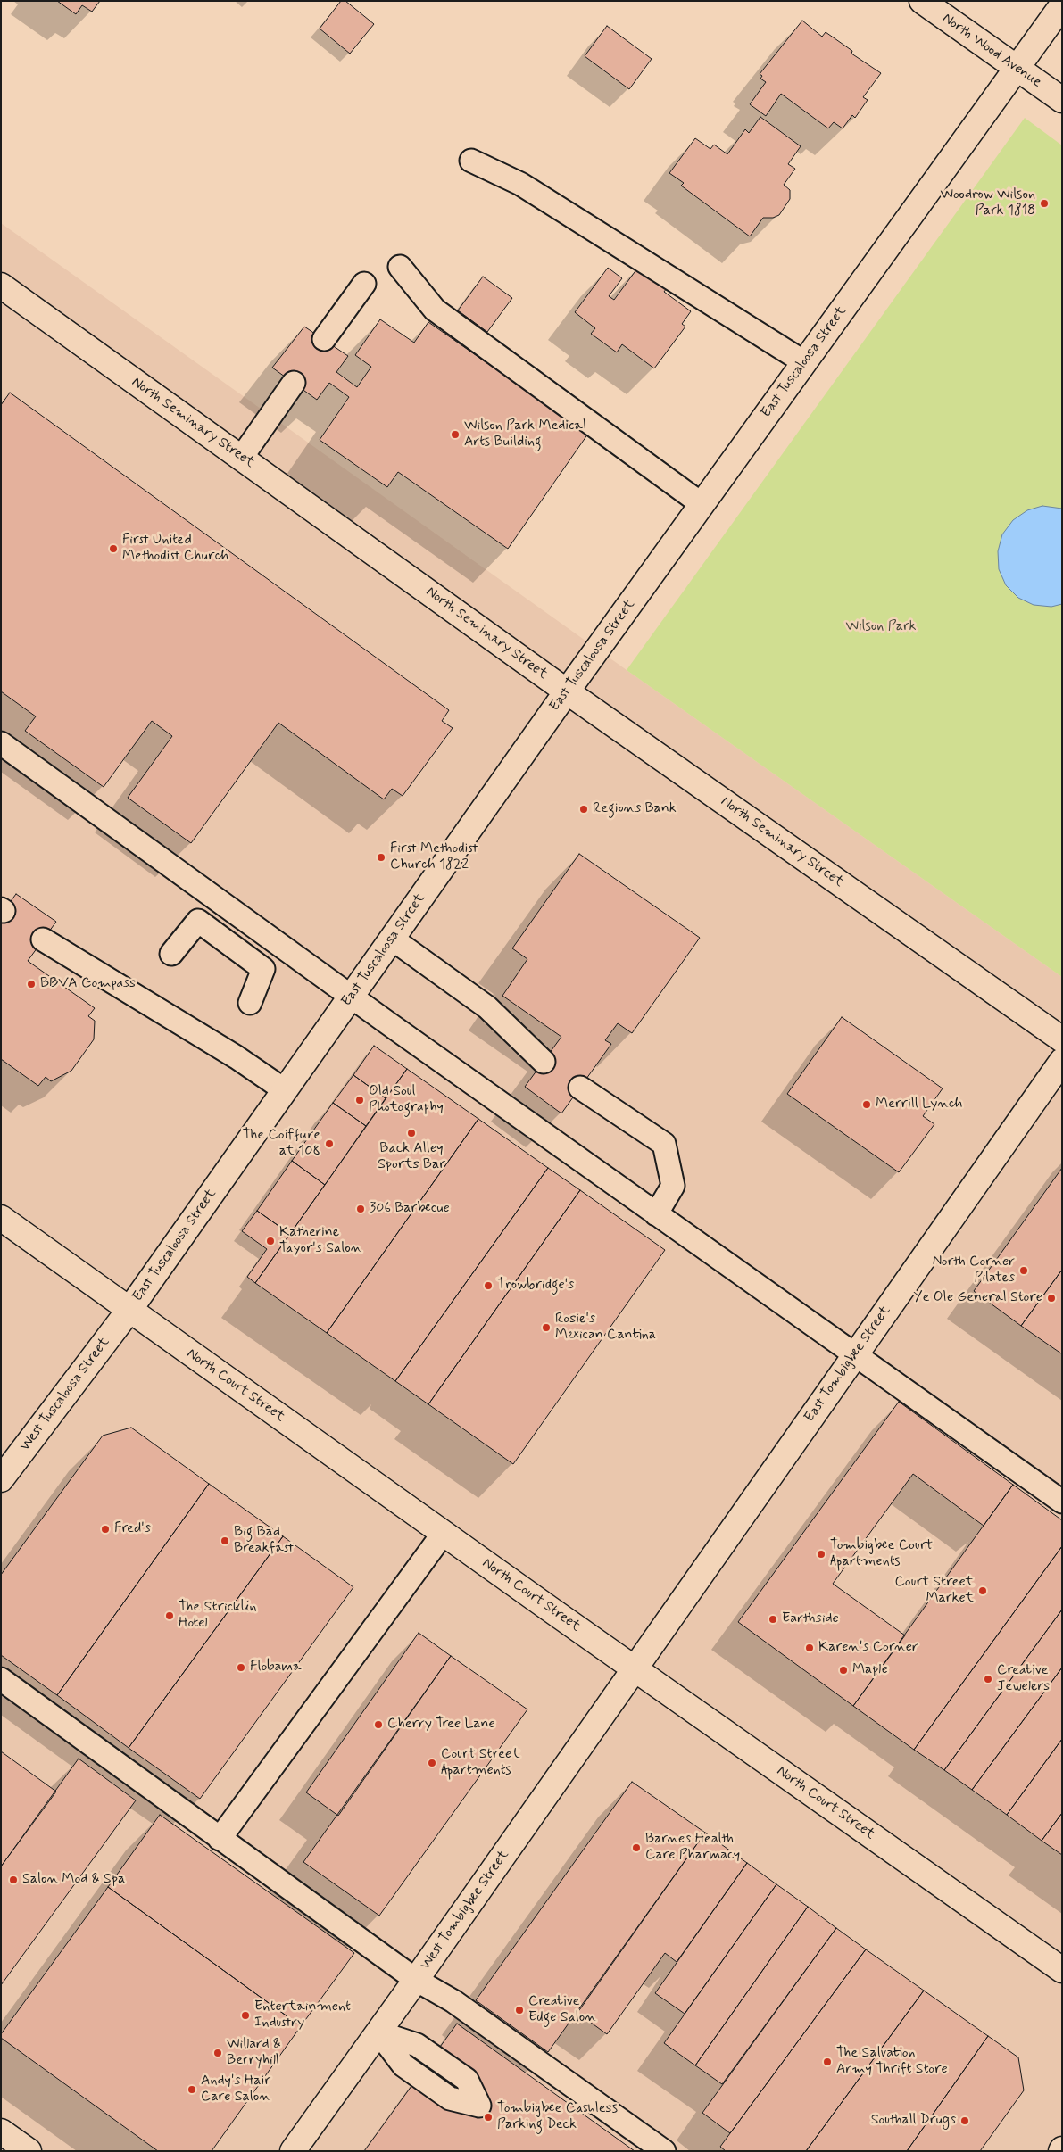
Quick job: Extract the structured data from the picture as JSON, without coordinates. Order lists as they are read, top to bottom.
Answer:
{
  "streets": {
    "street": [
      "North Wood Avenue",
      "East Tuscaloosa Street",
      "North Seminary Street",
      "East Tombigbee Street",
      "North Court Street",
      "West Tuscaloosa Street",
      "West Tombigbee Street"
    ]
  },
  "crossings": [
    ["North Wood Avenue", "East Tuscaloosa Street"],
    ["East Tuscaloosa Street", "North Seminary Street"],
    ["East Tuscaloosa Street", "North Court Street"],
    ["East Tuscaloosa Street", "West Tuscaloosa Street"],
    ["East Tombigbee Street", "North Court Street"],
    ["East Tombigbee Street", "West Tombigbee Street"],
    ["North Court Street", "West Tuscaloosa Street"],
    ["North Court Street", "West Tombigbee Street"]
  ],
  "parks": ["Wilson Park"],
  "places": [
    "Woodrow Wilson Park 1818",
    "Wilson Park Medical Arts Building",
    "First United Methodist Church",
    "Regions Bank",
    "First Methodist Church 1822",
    "BBVA Compass",
    "Old Soul Photography",
    "Merrill Lynch",
    "Back Alley Sports Bar",
    "The Coiffure at 108",
    "306 Barbecue",
    "Katherine Tayor's Salon",
    "North Corner Pilates",
    "Trowbridge's",
    "Ye Ole General Store",
    "Rosie's Mexican Cantina",
    "Fred's",
    "Big Bad Breakfast",
    "Tombigbee Court Apartments",
    "Court Street Market",
    "The Stricklin Hotel",
    "Earthside",
    "Karen's Corner",
    "Flobama",
    "Maple",
    "Creative Jewelers",
    "Cherry Tree Lane",
    "Court Street Apartments",
    "Barnes Health Care Pharmacy",
    "Salon Mod & Spa",
    "Creative Edge Salon",
    "Entertainment Industry",
    "Willard & Berryhill",
    "The Salvation Army Thrift Store",
    "Andy's Hair Care Salon",
    "Tombigbee Cashless Parking Deck",
    "Southall Drugs"
  ]
}
